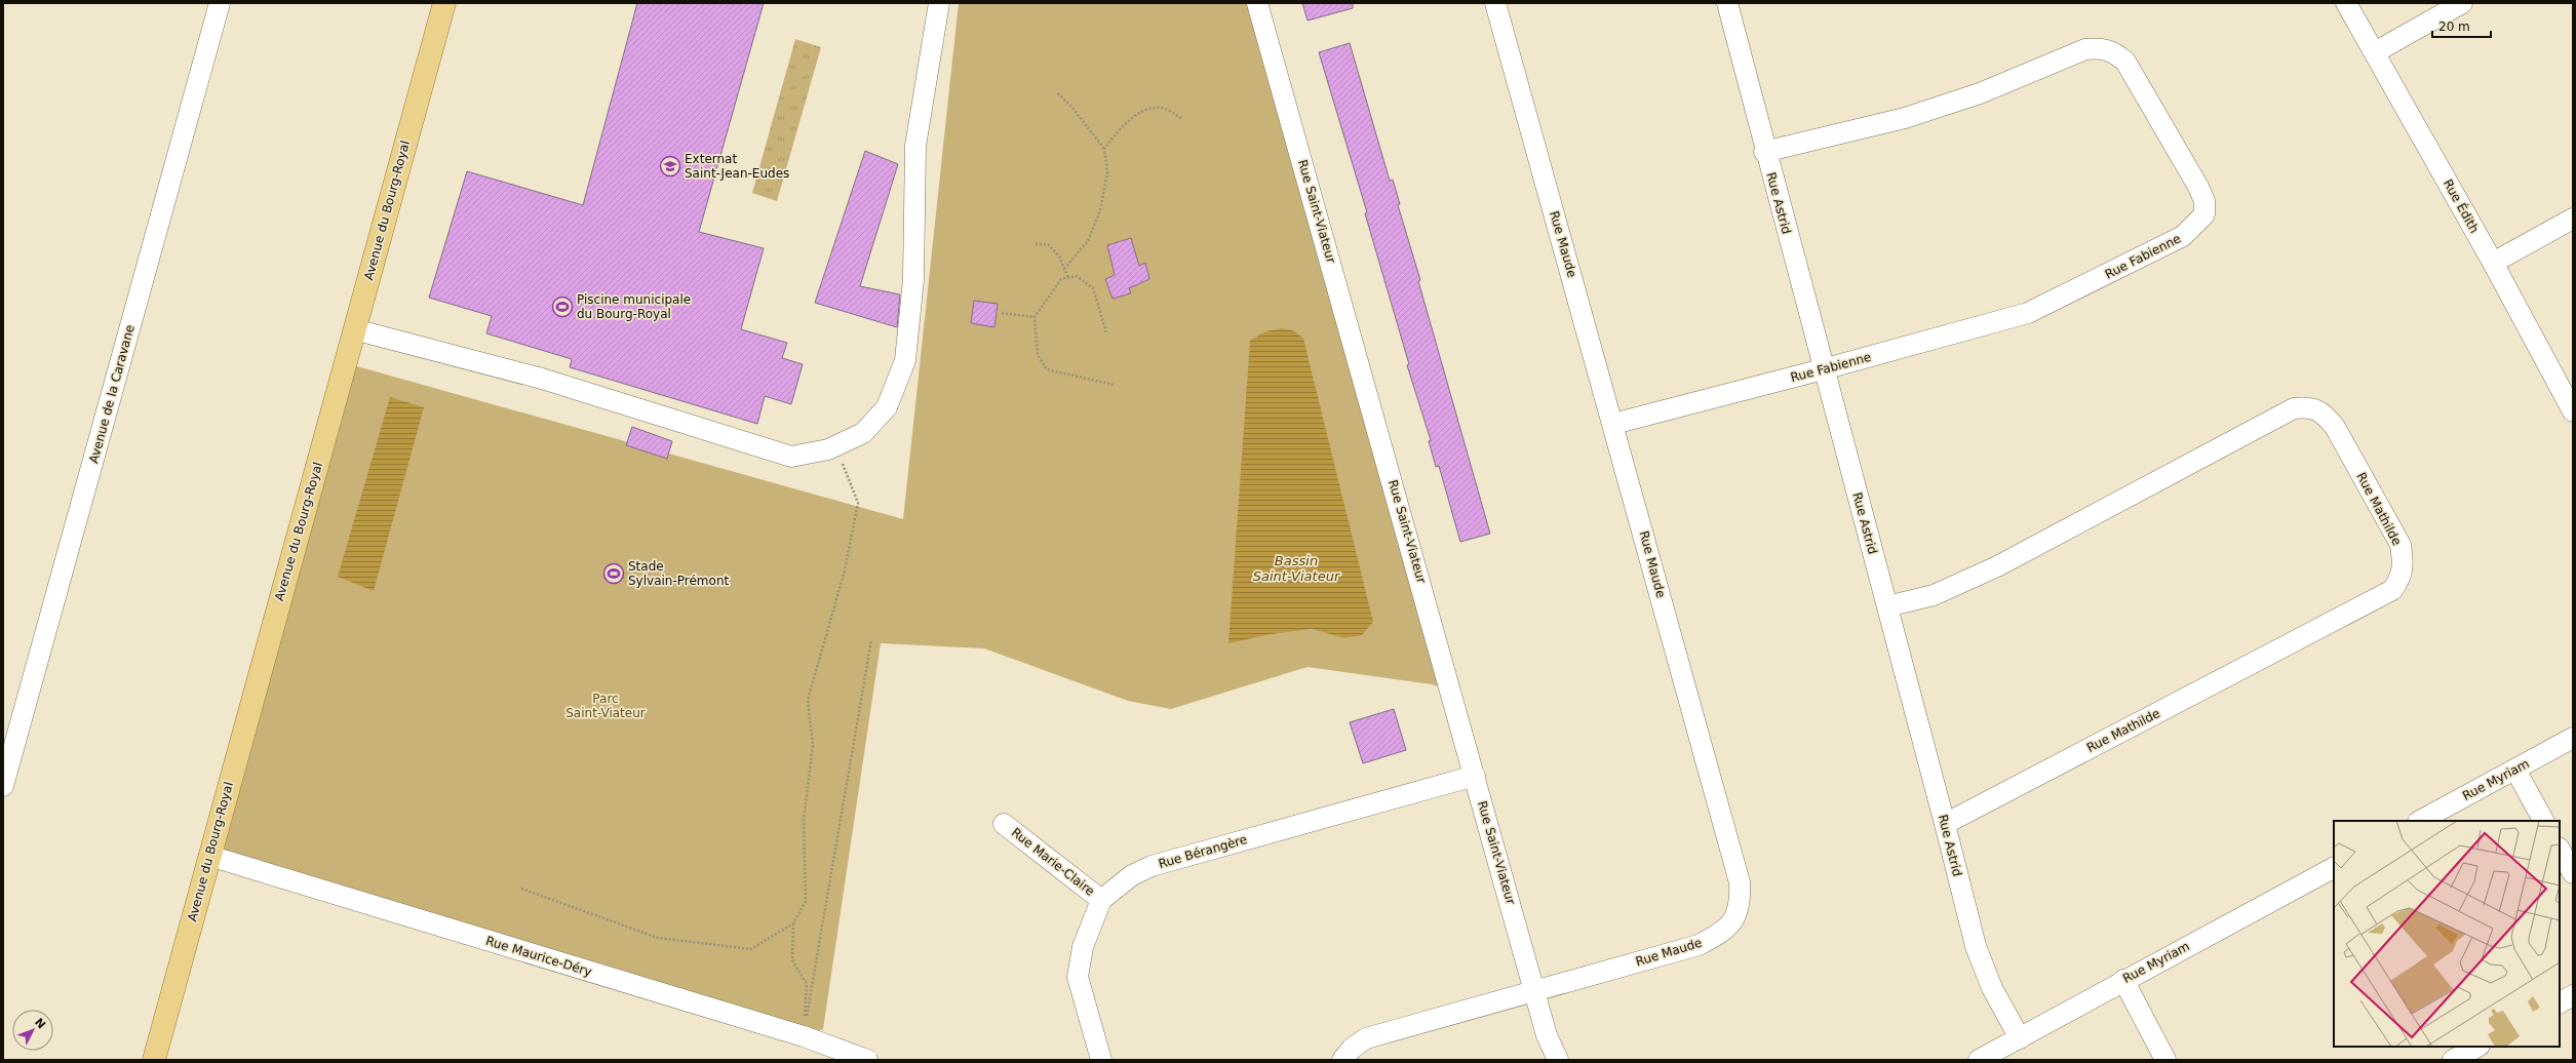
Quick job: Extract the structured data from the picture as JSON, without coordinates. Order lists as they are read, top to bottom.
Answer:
{
  "streets": {
    "main road": ["Avenue du Bourg-Royal"],
    "street": [
      "Rue Astrid",
      "Rue Édith",
      "Rue Saint-Viateur",
      "Rue Maude",
      "Rue Fabienne",
      "Avenue de la Caravane",
      "Rue Mathilde",
      "Rue Myriam",
      "Rue Bérangère",
      "Rue Marie-Claire",
      "Rue Maurice-Déry"
    ]
  },
  "crossings": [
    ["Rue Astrid", "Rue Fabienne"],
    ["Rue Astrid", "Rue Mathilde"],
    ["Rue Astrid", "Rue Myriam"],
    ["Avenue du Bourg-Royal", "Rue Maurice-Déry"],
    ["Rue Saint-Viateur", "Rue Maude"],
    ["Rue Saint-Viateur", "Rue Bérangère"],
    ["Rue Maude", "Rue Fabienne"],
    ["Rue Bérangère", "Rue Marie-Claire"]
  ],
  "water": ["Bassin Saint-Viateur"],
  "parks": ["Parc Saint-Viateur"],
  "places": {
    "school or university": ["Externat Saint-Jean-Eudes"],
    "sports": ["Piscine municipale du Bourg-Royal", "Stade Sylvain-Prémont"]
  },
  "scale_bar": "20 m",
  "north": "top right"
}
